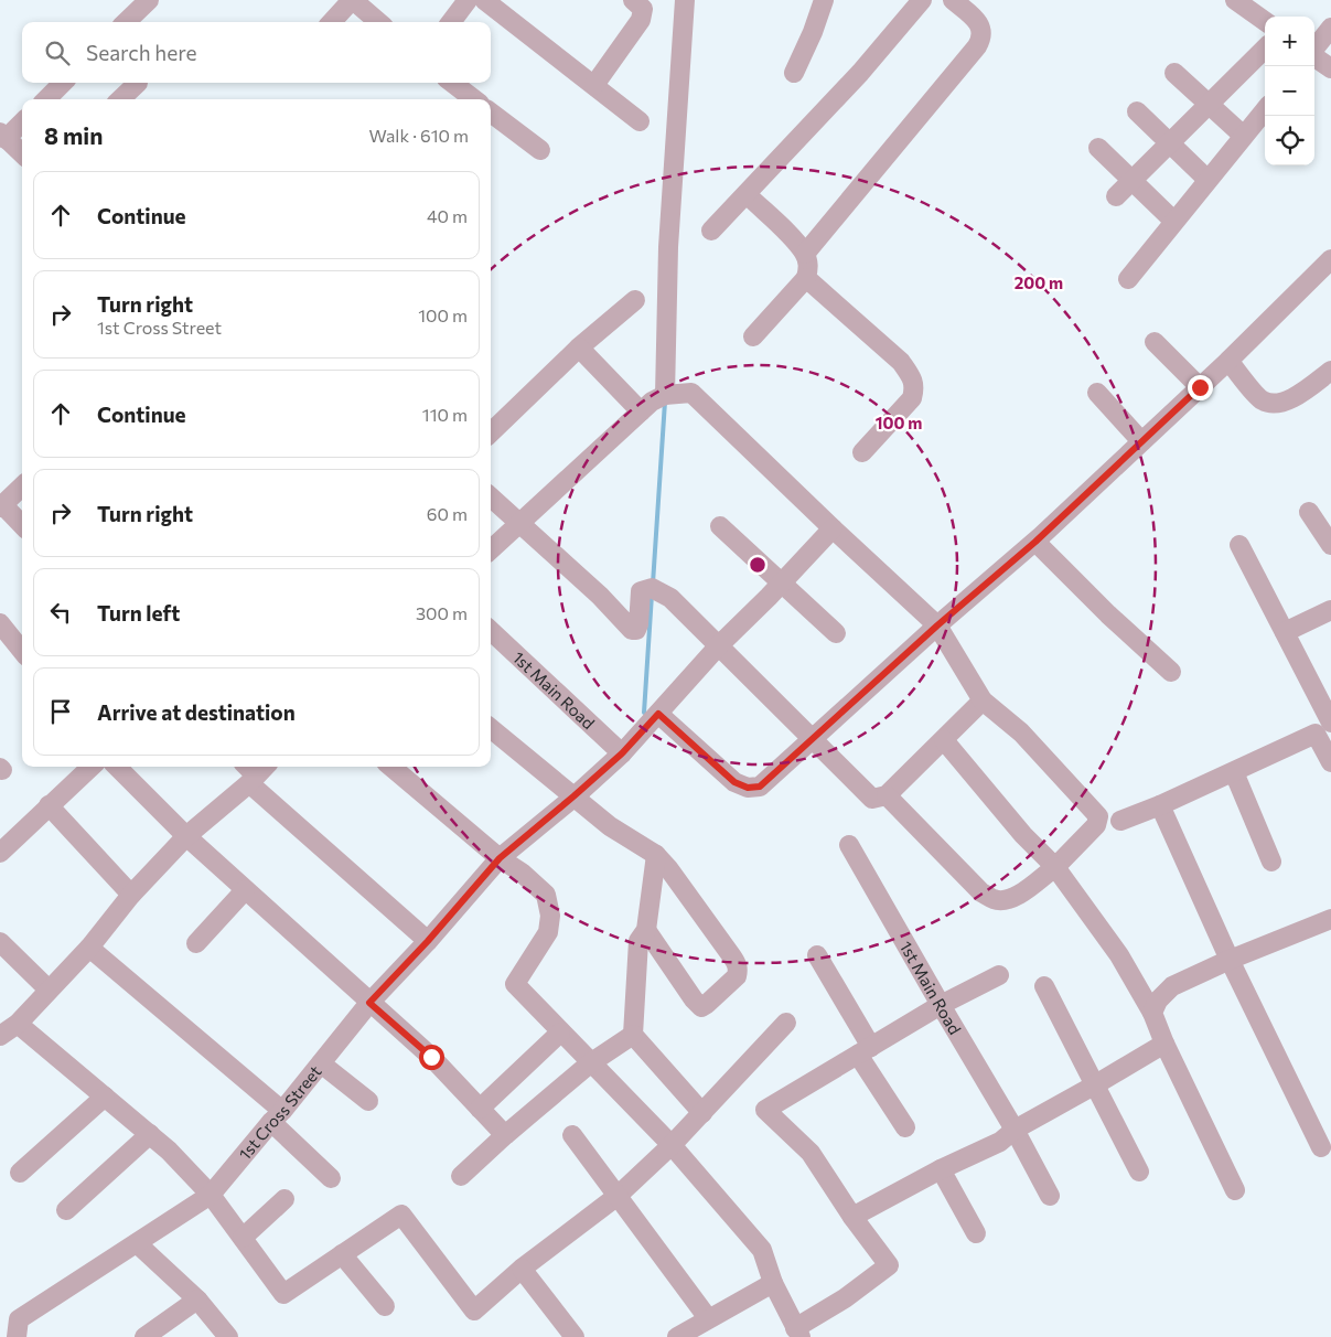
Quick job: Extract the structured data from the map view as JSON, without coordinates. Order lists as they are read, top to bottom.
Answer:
{
  "streets": {
    "street": ["1st Main Road", "1st Cross Street"]
  },
  "crossings": [
    ["1st Main Road", "1st Cross Street"]
  ],
  "page": {
    "map_buttons": ["+", "−"],
    "search": "Search here",
    "heading": ["8 min", "Walk · 610 m"],
    "list": [
      ["Continue", "40 m"],
      ["Turn right", "1st Cross Street", "100 m"],
      ["Continue", "110 m"],
      ["Turn right", "60 m"],
      ["Turn left", "300 m"],
      "Arrive at destination"
    ]
  },
  "rings": ["200 m", "100 m"]
}
